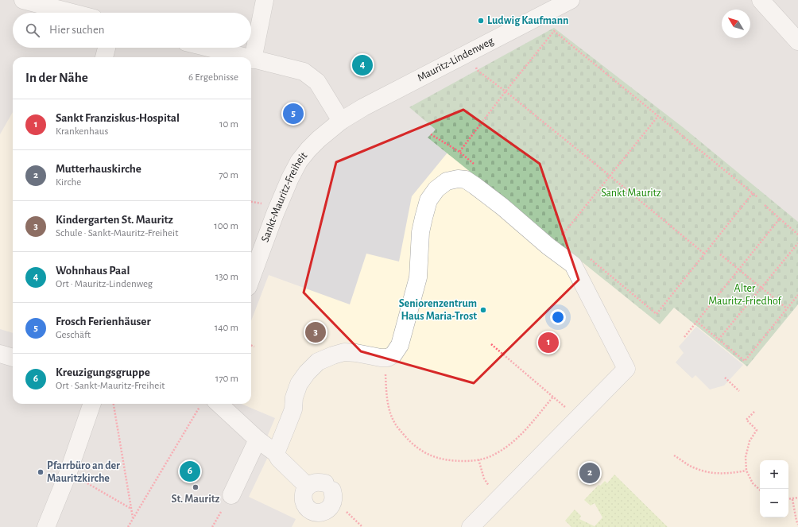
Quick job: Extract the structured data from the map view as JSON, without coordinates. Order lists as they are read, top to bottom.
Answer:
{
  "streets": {
    "street": ["Mauritz-Lindenweg", "Sankt-Mauritz-Freiheit"]
  },
  "crossings": [
    ["Mauritz-Lindenweg", "Sankt-Mauritz-Freiheit"]
  ],
  "parks": ["Sankt Mauritz", "Alter Mauritz-Friedhof"],
  "places": [
    "Ludwig Kaufmann",
    "Seniorenzentrum Haus Maria-Trost",
    "Pfarrbüro an der Mauritzkirche",
    "St. Mauritz"
  ],
  "north": "top left",
  "page": {
    "search": "Hier suchen",
    "pins": [
      "4",
      "5",
      "3",
      "1",
      "6",
      "2"
    ],
    "heading": ["In der Nähe", "6 Ergebnisse"],
    "list": [
      {
        "mark": "1",
        "name": "Sankt Franziskus-Hospital",
        "note": "Krankenhaus",
        "value": "10 m"
      },
      {
        "mark": "2",
        "name": "Mutterhauskirche",
        "note": "Kirche",
        "value": "70 m"
      },
      {
        "mark": "3",
        "name": "Kindergarten St. Mauritz",
        "note": "Schule · Sankt-Mauritz-Freiheit",
        "value": "100 m"
      },
      {
        "mark": "4",
        "name": "Wohnhaus Paal",
        "note": "Ort · Mauritz-Lindenweg",
        "value": "130 m"
      },
      {
        "mark": "5",
        "name": "Frosch Ferienhäuser",
        "note": "Geschäft",
        "value": "140 m"
      },
      {
        "mark": "6",
        "name": "Kreuzigungsgruppe",
        "note": "Ort · Sankt-Mauritz-Freiheit",
        "value": "170 m"
      }
    ],
    "map_buttons": ["+", "−"]
  }
}
